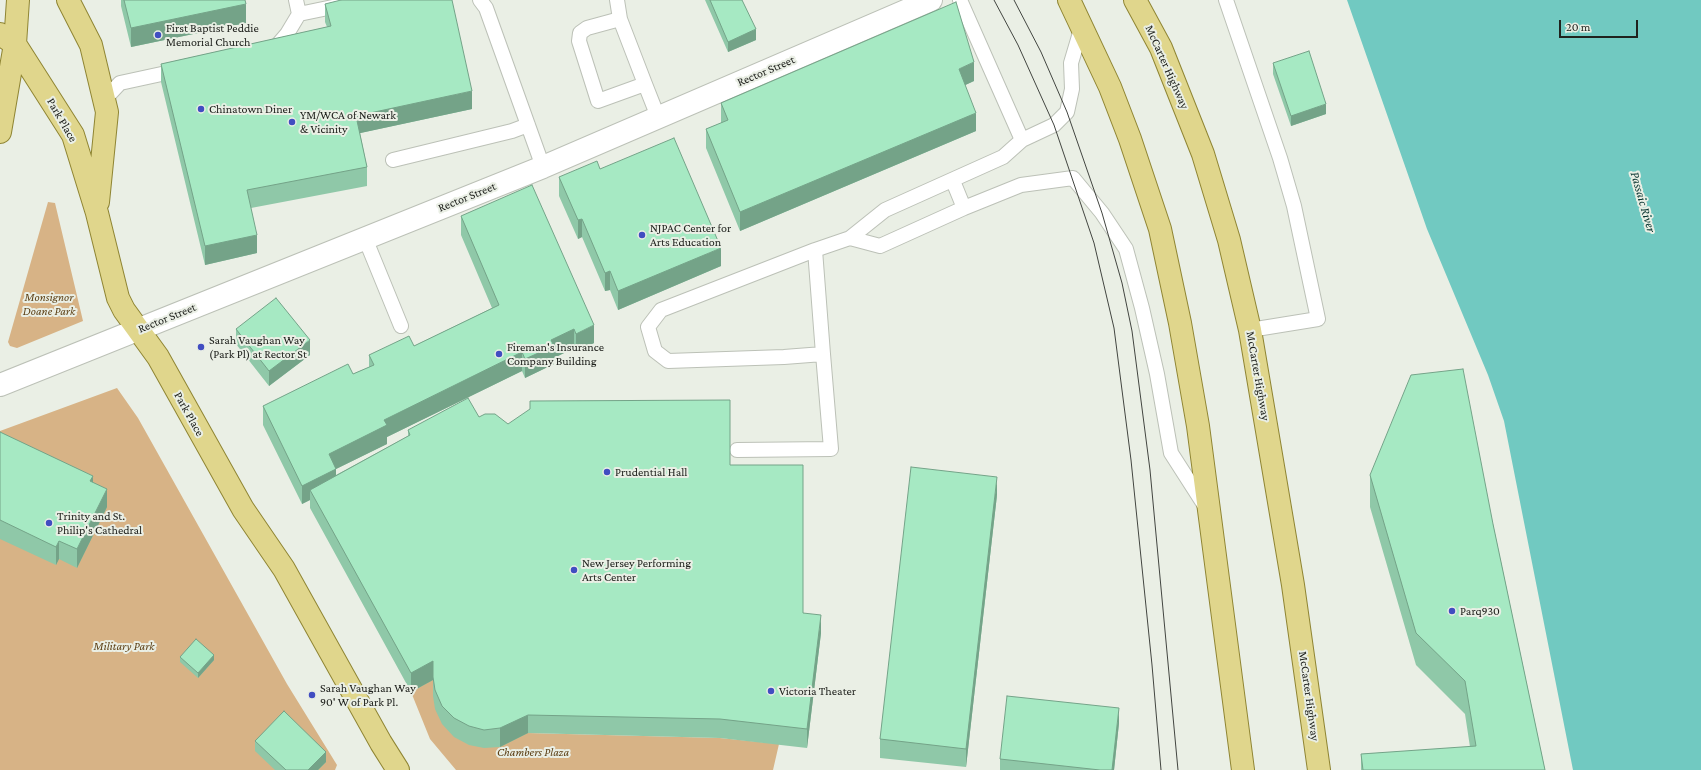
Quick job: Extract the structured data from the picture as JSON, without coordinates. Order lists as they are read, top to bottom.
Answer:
{
  "streets": {
    "main road": ["McCarter Highway", "Park Place"],
    "street": ["Rector Street"]
  },
  "crossings": [
    ["Rector Street", "Park Place"]
  ],
  "water": ["Passaic River"],
  "parks": ["Monsignor Doane Park", "Military Park", "Chambers Plaza"],
  "places": [
    "First Baptist Peddie Memorial Church",
    "Chinatown Diner",
    "YM/WCA of Newark & Vicinity",
    "NJPAC Center for Arts Education",
    "Sarah Vaughan Way (Park Pl) at Rector St",
    "Fireman's Insurance Company Building",
    "Prudential Hall",
    "Trinity and St. Philip's Cathedral",
    "New Jersey Performing Arts Center",
    "Parq930",
    "Victoria Theater",
    "Sarah Vaughan Way 90' W of Park Pl."
  ],
  "scale_bar": "20 m"
}
